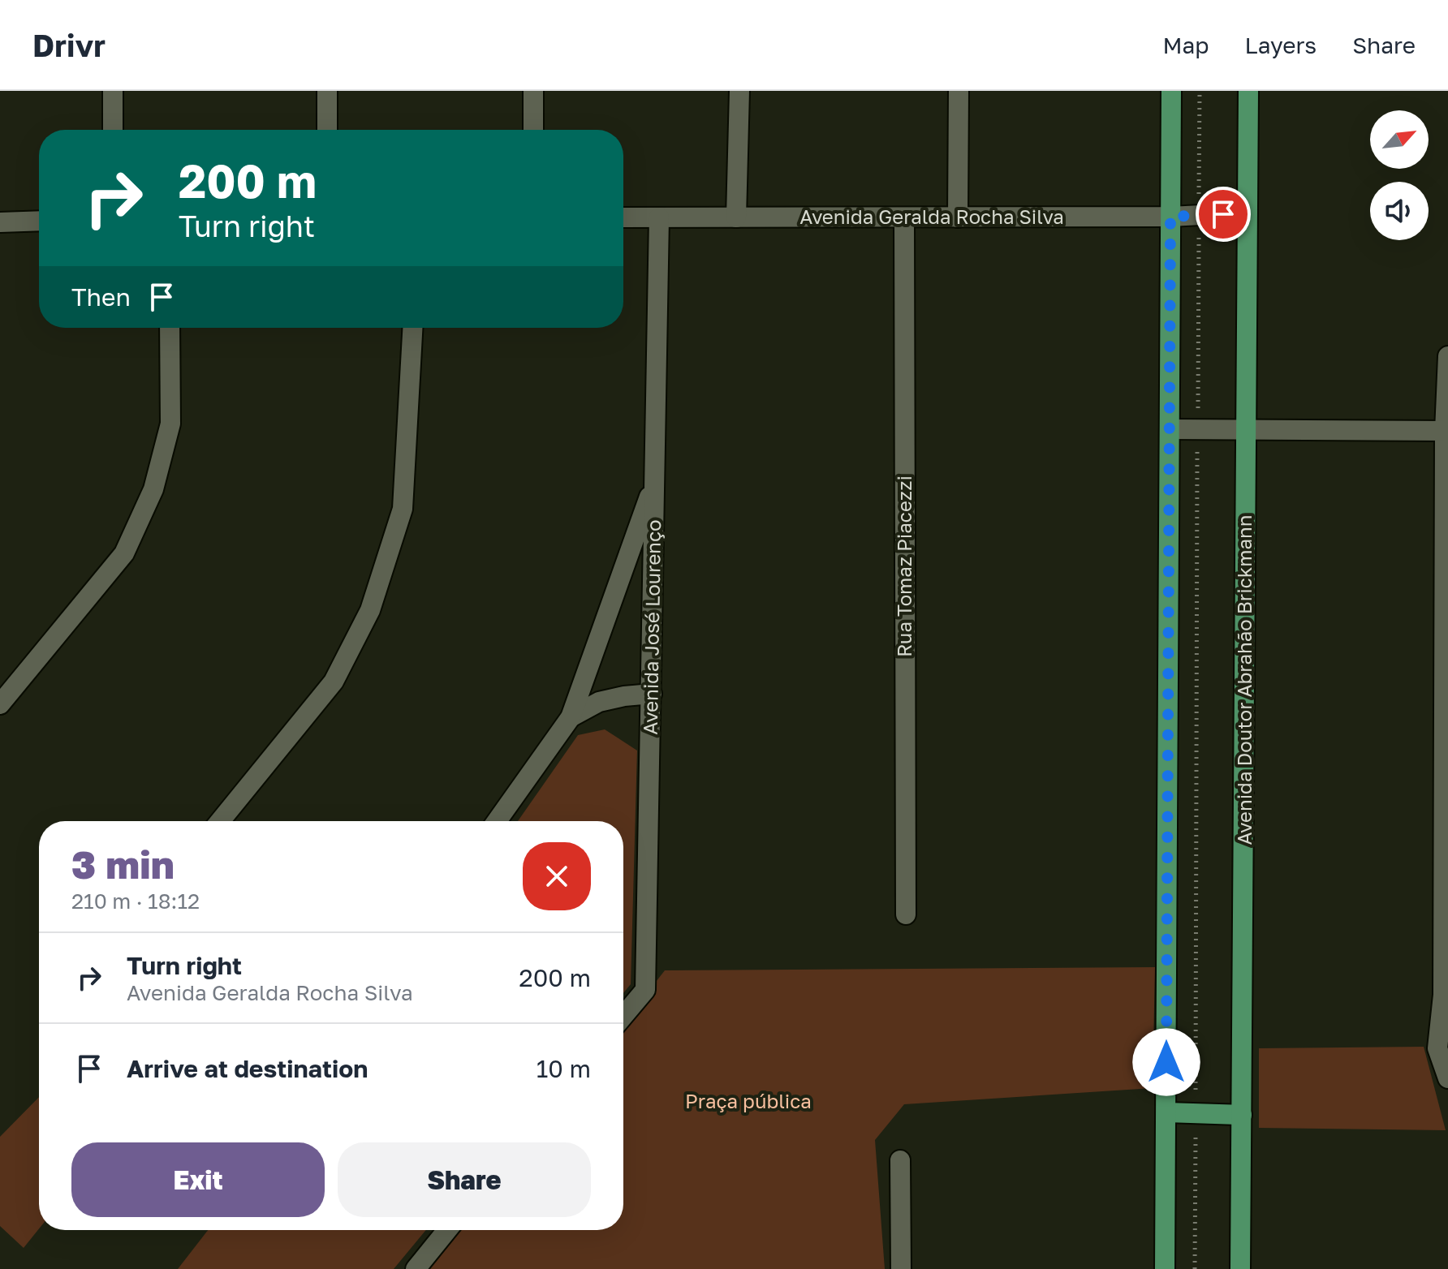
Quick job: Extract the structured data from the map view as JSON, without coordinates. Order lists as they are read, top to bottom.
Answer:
{
  "streets": {
    "main road": ["Avenida Doutor Abrahão Brickmann"],
    "street": ["Avenida Geralda Rocha Silva", "Rua Tomaz Piacezzi", "Avenida José Lourenço"]
  },
  "crossings": [
    ["Avenida Geralda Rocha Silva", "Rua Tomaz Piacezzi"],
    ["Avenida Geralda Rocha Silva", "Avenida José Lourenço"],
    ["Avenida Geralda Rocha Silva", "Avenida Doutor Abrahão Brickmann"]
  ],
  "parks": ["Praça pública"],
  "north": "top right",
  "page": {
    "header": "Drivr",
    "nav": ["Map", "Layers", "Share"],
    "turn": ["200 m", "Turn right"],
    "then": "Then",
    "heading": ["3 min", "210 m · 18:12"],
    "list": [
      {
        "name": "Turn right",
        "note": "Avenida Geralda Rocha Silva",
        "value": "200 m"
      },
      {
        "name": "Arrive at destination",
        "value": "10 m"
      }
    ],
    "buttons": ["Exit", "Share"]
  }
}
